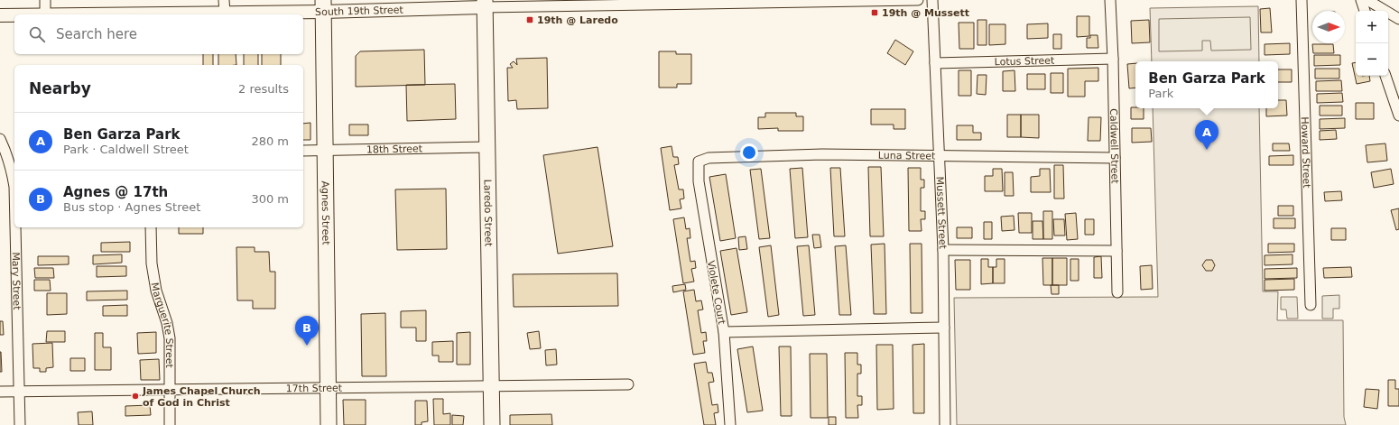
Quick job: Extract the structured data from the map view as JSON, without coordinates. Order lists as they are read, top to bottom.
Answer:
{
  "streets": {
    "main road": ["Laredo Street", "Agnes Street"],
    "street": [
      "South 19th Street",
      "Lotus Street",
      "Caldwell Street",
      "18th Street",
      "Howard Street",
      "Luna Street",
      "Mussett Street",
      "Mary Street",
      "Violete Court",
      "Marguerite Street",
      "17th Street"
    ]
  },
  "crossings": [
    ["South 19th Street", "Laredo Street"],
    ["South 19th Street", "Agnes Street"],
    ["Lotus Street", "Caldwell Street"],
    ["Lotus Street", "Mussett Street"],
    ["Caldwell Street", "Luna Street"],
    ["18th Street", "Laredo Street"],
    ["18th Street", "Agnes Street"],
    ["Luna Street", "Mussett Street"],
    ["Luna Street", "Violete Court"],
    ["Laredo Street", "17th Street"],
    ["Agnes Street", "17th Street"],
    ["Mary Street", "17th Street"],
    ["Marguerite Street", "17th Street"]
  ],
  "places": {
    "transit": ["19th @ Mussett", "19th @ Laredo"],
    "other": ["James Chapel Church of God in Christ"]
  },
  "north": "right",
  "page": {
    "map_buttons": ["+", "−"],
    "search": "Search here",
    "popup": ["Ben Garza Park", "Park"],
    "heading": ["Nearby", "2 results"],
    "list": [
      {
        "mark": "A",
        "name": "Ben Garza Park",
        "note": "Park · Caldwell Street",
        "value": "280 m"
      },
      {
        "mark": "B",
        "name": "Agnes @ 17th",
        "note": "Bus stop · Agnes Street",
        "value": "300 m"
      }
    ],
    "pins": ["A", "B"]
  }
}
